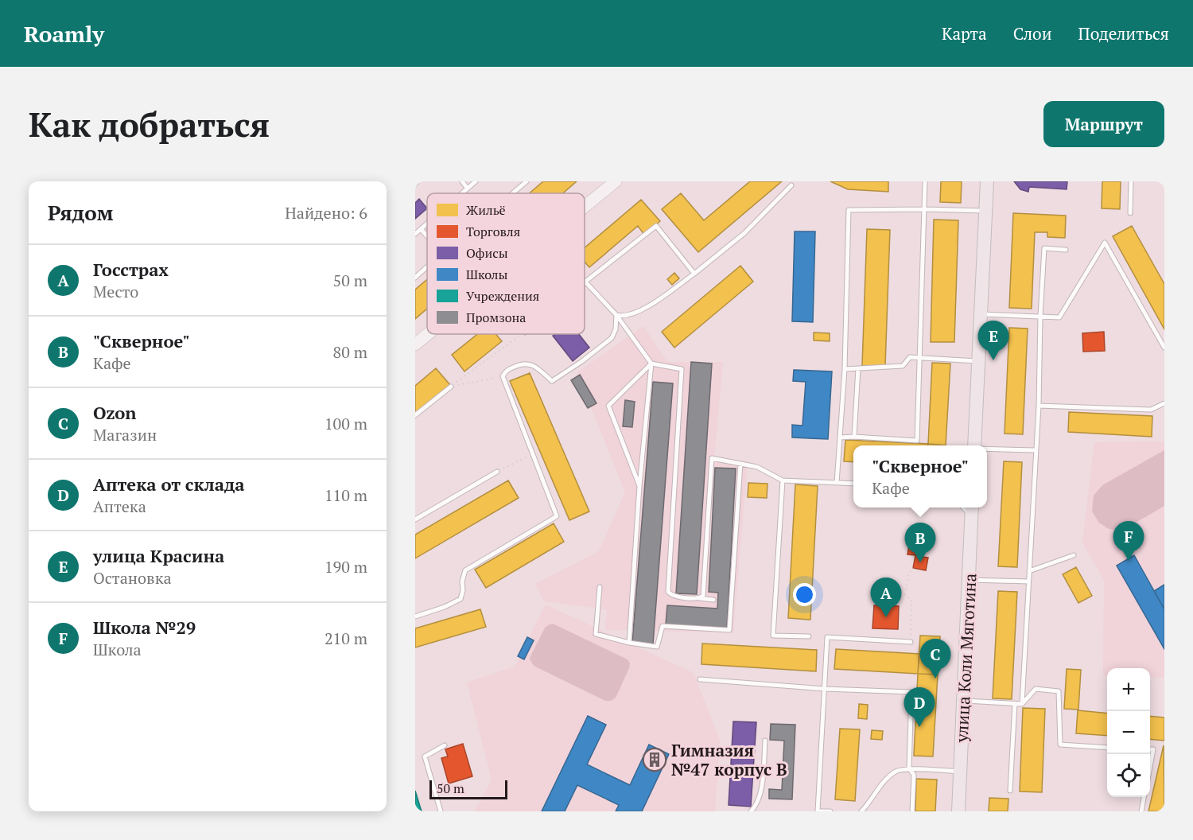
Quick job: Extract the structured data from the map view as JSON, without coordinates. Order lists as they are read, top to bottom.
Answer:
{
  "streets": {
    "main road": ["улица Коли Мяготина"]
  },
  "places": {
    "building": ["Гимназия №47 корпус В"]
  },
  "legend": [
    "Жильё",
    "Торговля",
    "Офисы",
    "Школы",
    "Учреждения",
    "Промзона"
  ],
  "scale_bar": "50 m",
  "page": {
    "header": "Roamly",
    "nav": ["Карта", "Слои", "Поделиться"],
    "buttons": "Маршрут",
    "title": "Как добраться",
    "heading": ["Рядом", "Найдено: 6"],
    "list": [
      {
        "mark": "A",
        "name": "Госстрах",
        "note": "Место",
        "value": "50 m"
      },
      {
        "mark": "B",
        "name": "\"Скверное\"",
        "note": "Кафе",
        "value": "80 m"
      },
      {
        "mark": "C",
        "name": "Ozon",
        "note": "Магазин",
        "value": "100 m"
      },
      {
        "mark": "D",
        "name": "Аптека от склада",
        "note": "Аптека",
        "value": "110 m"
      },
      {
        "mark": "E",
        "name": "улица Красина",
        "note": "Остановка",
        "value": "190 m"
      },
      {
        "mark": "F",
        "name": "Школа №29",
        "note": "Школа",
        "value": "210 m"
      }
    ],
    "pins": [
      "E",
      "F",
      "B",
      "A",
      "C",
      "D"
    ],
    "popup": ["\"Скверное\"", "Кафе"],
    "map_buttons": ["+", "−"],
    "scale": "50 m"
  }
}
